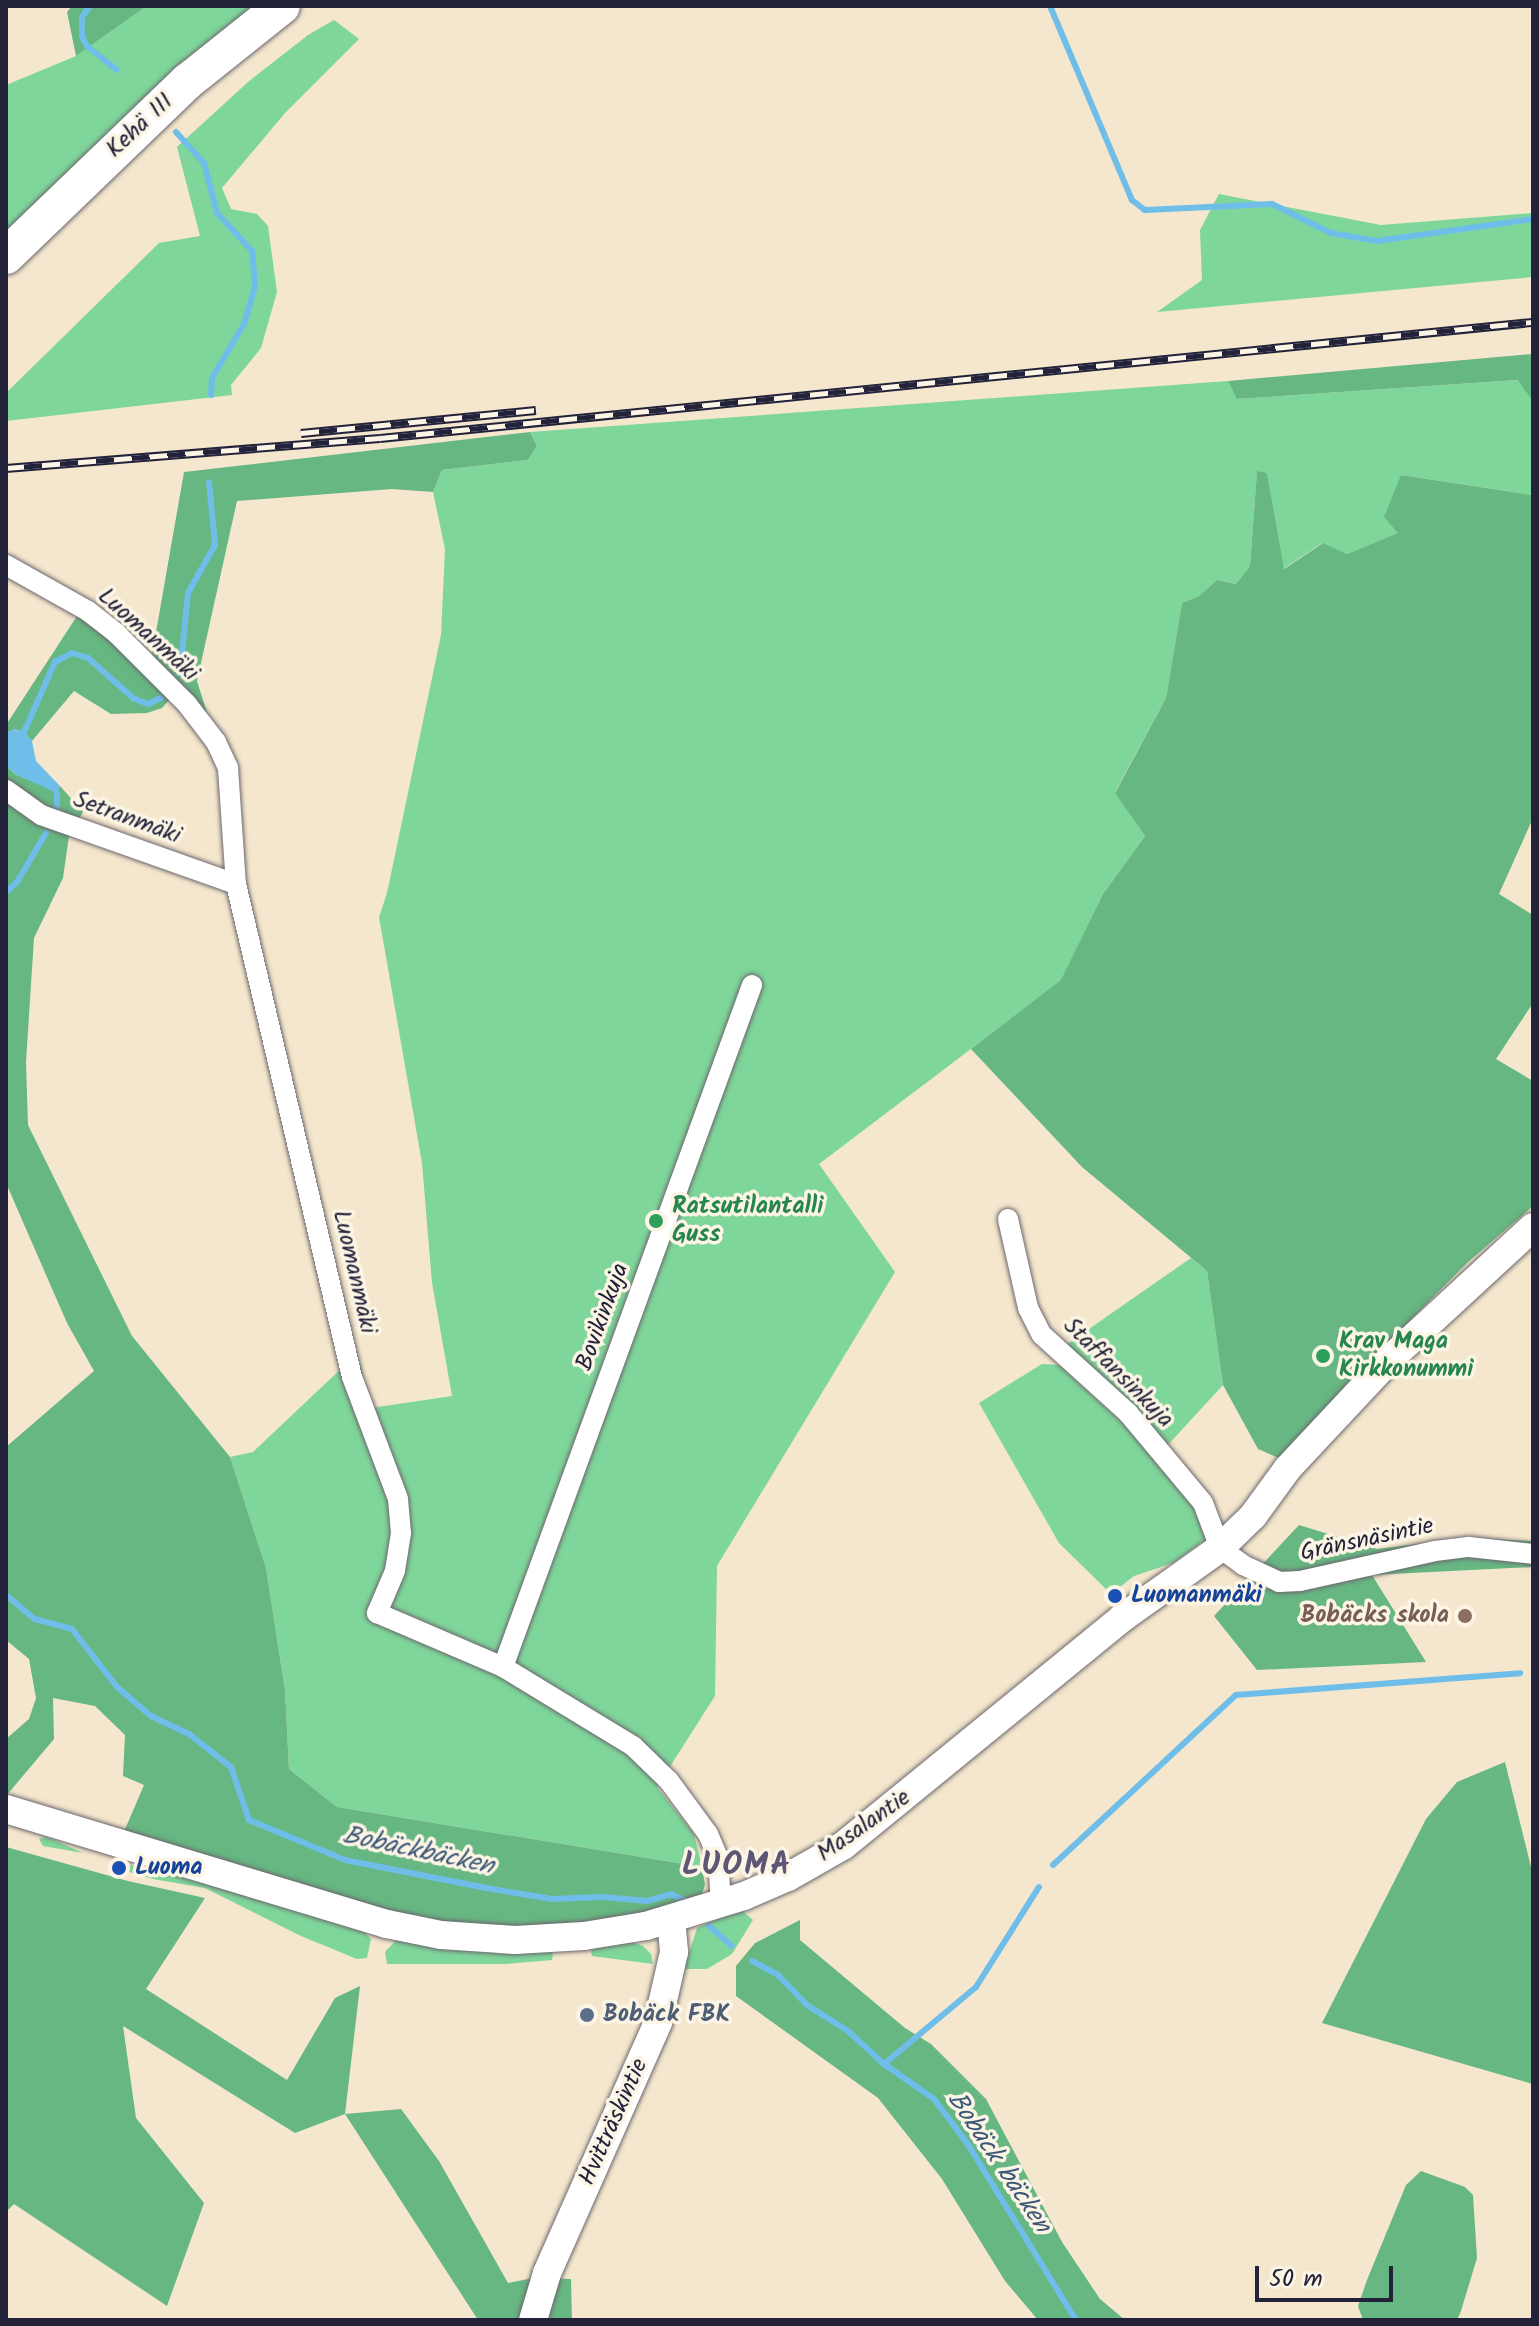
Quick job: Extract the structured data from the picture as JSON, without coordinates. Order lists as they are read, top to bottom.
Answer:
{
  "streets": {
    "highway": ["Kehä III"],
    "street": [
      "Luomanmäki",
      "Setranmäki",
      "Bovikinkuja",
      "Staffansinkuja",
      "Gränsnäsintie",
      "Masalantie",
      "Hvitträskintie"
    ]
  },
  "crossings": [
    ["Luomanmäki", "Setranmäki"],
    ["Luomanmäki", "Bovikinkuja"],
    ["Luomanmäki", "Masalantie"],
    ["Staffansinkuja", "Gränsnäsintie"],
    ["Staffansinkuja", "Masalantie"],
    ["Gränsnäsintie", "Masalantie"],
    ["Masalantie", "Hvitträskintie"]
  ],
  "districts": ["LUOMA"],
  "water": ["Bobäckbäcken", "Bobäck bäcken"],
  "places": [
    "Ratsutilantalli Guss",
    "Krav Maga Kirkkonummi",
    "Luomanmäki",
    "Bobäcks skola",
    "Luoma",
    "Bobäck FBK"
  ],
  "scale_bar": "50 m"
}
